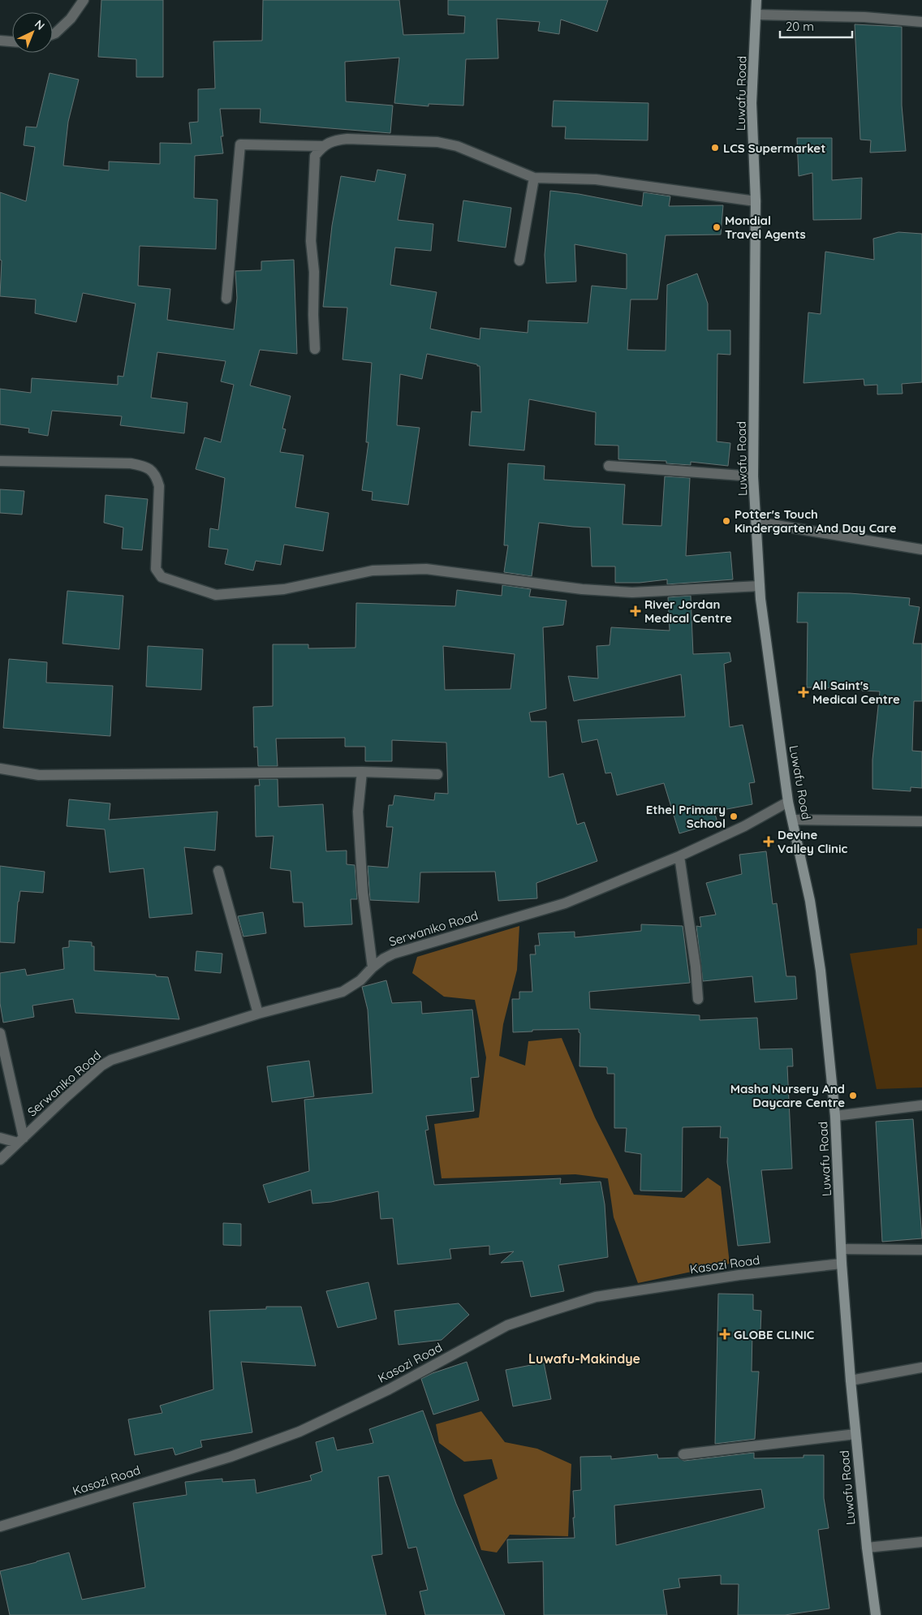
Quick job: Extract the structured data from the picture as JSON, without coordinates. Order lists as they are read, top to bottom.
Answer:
{
  "streets": {
    "street": ["Luwafu Road", "Serwaniko Road", "Kasozi Road"]
  },
  "crossings": [
    ["Luwafu Road", "Serwaniko Road"],
    ["Luwafu Road", "Kasozi Road"]
  ],
  "districts": ["Luwafu-Makindye"],
  "places": {
    "other": [
      "LCS Supermarket",
      "Mondial Travel Agents",
      "Potter's Touch Kindergarten And Day Care",
      "Ethel Primary School",
      "Masha Nursery And Daycare Centre"
    ],
    "health": [
      "River Jordan Medical Centre",
      "All Saint's Medical Centre",
      "Devine Valley Clinic",
      "GLOBE CLINIC"
    ]
  },
  "scale_bar": "20 m",
  "north": "top right"
}
